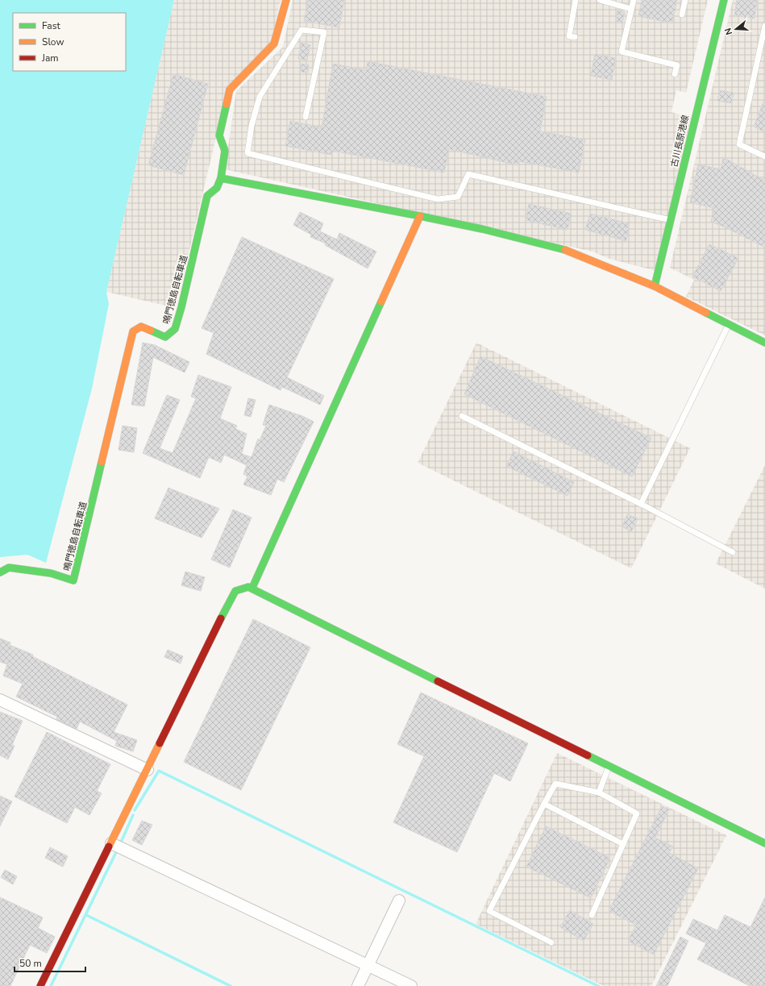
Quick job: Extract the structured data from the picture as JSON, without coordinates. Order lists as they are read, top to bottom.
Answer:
{
  "streets": {
    "street": ["古川長原港線", "鳴門徳島自転車道"]
  },
  "legend": ["Fast", "Slow", "Jam"],
  "scale_bar": "50 m",
  "north": "left"
}
